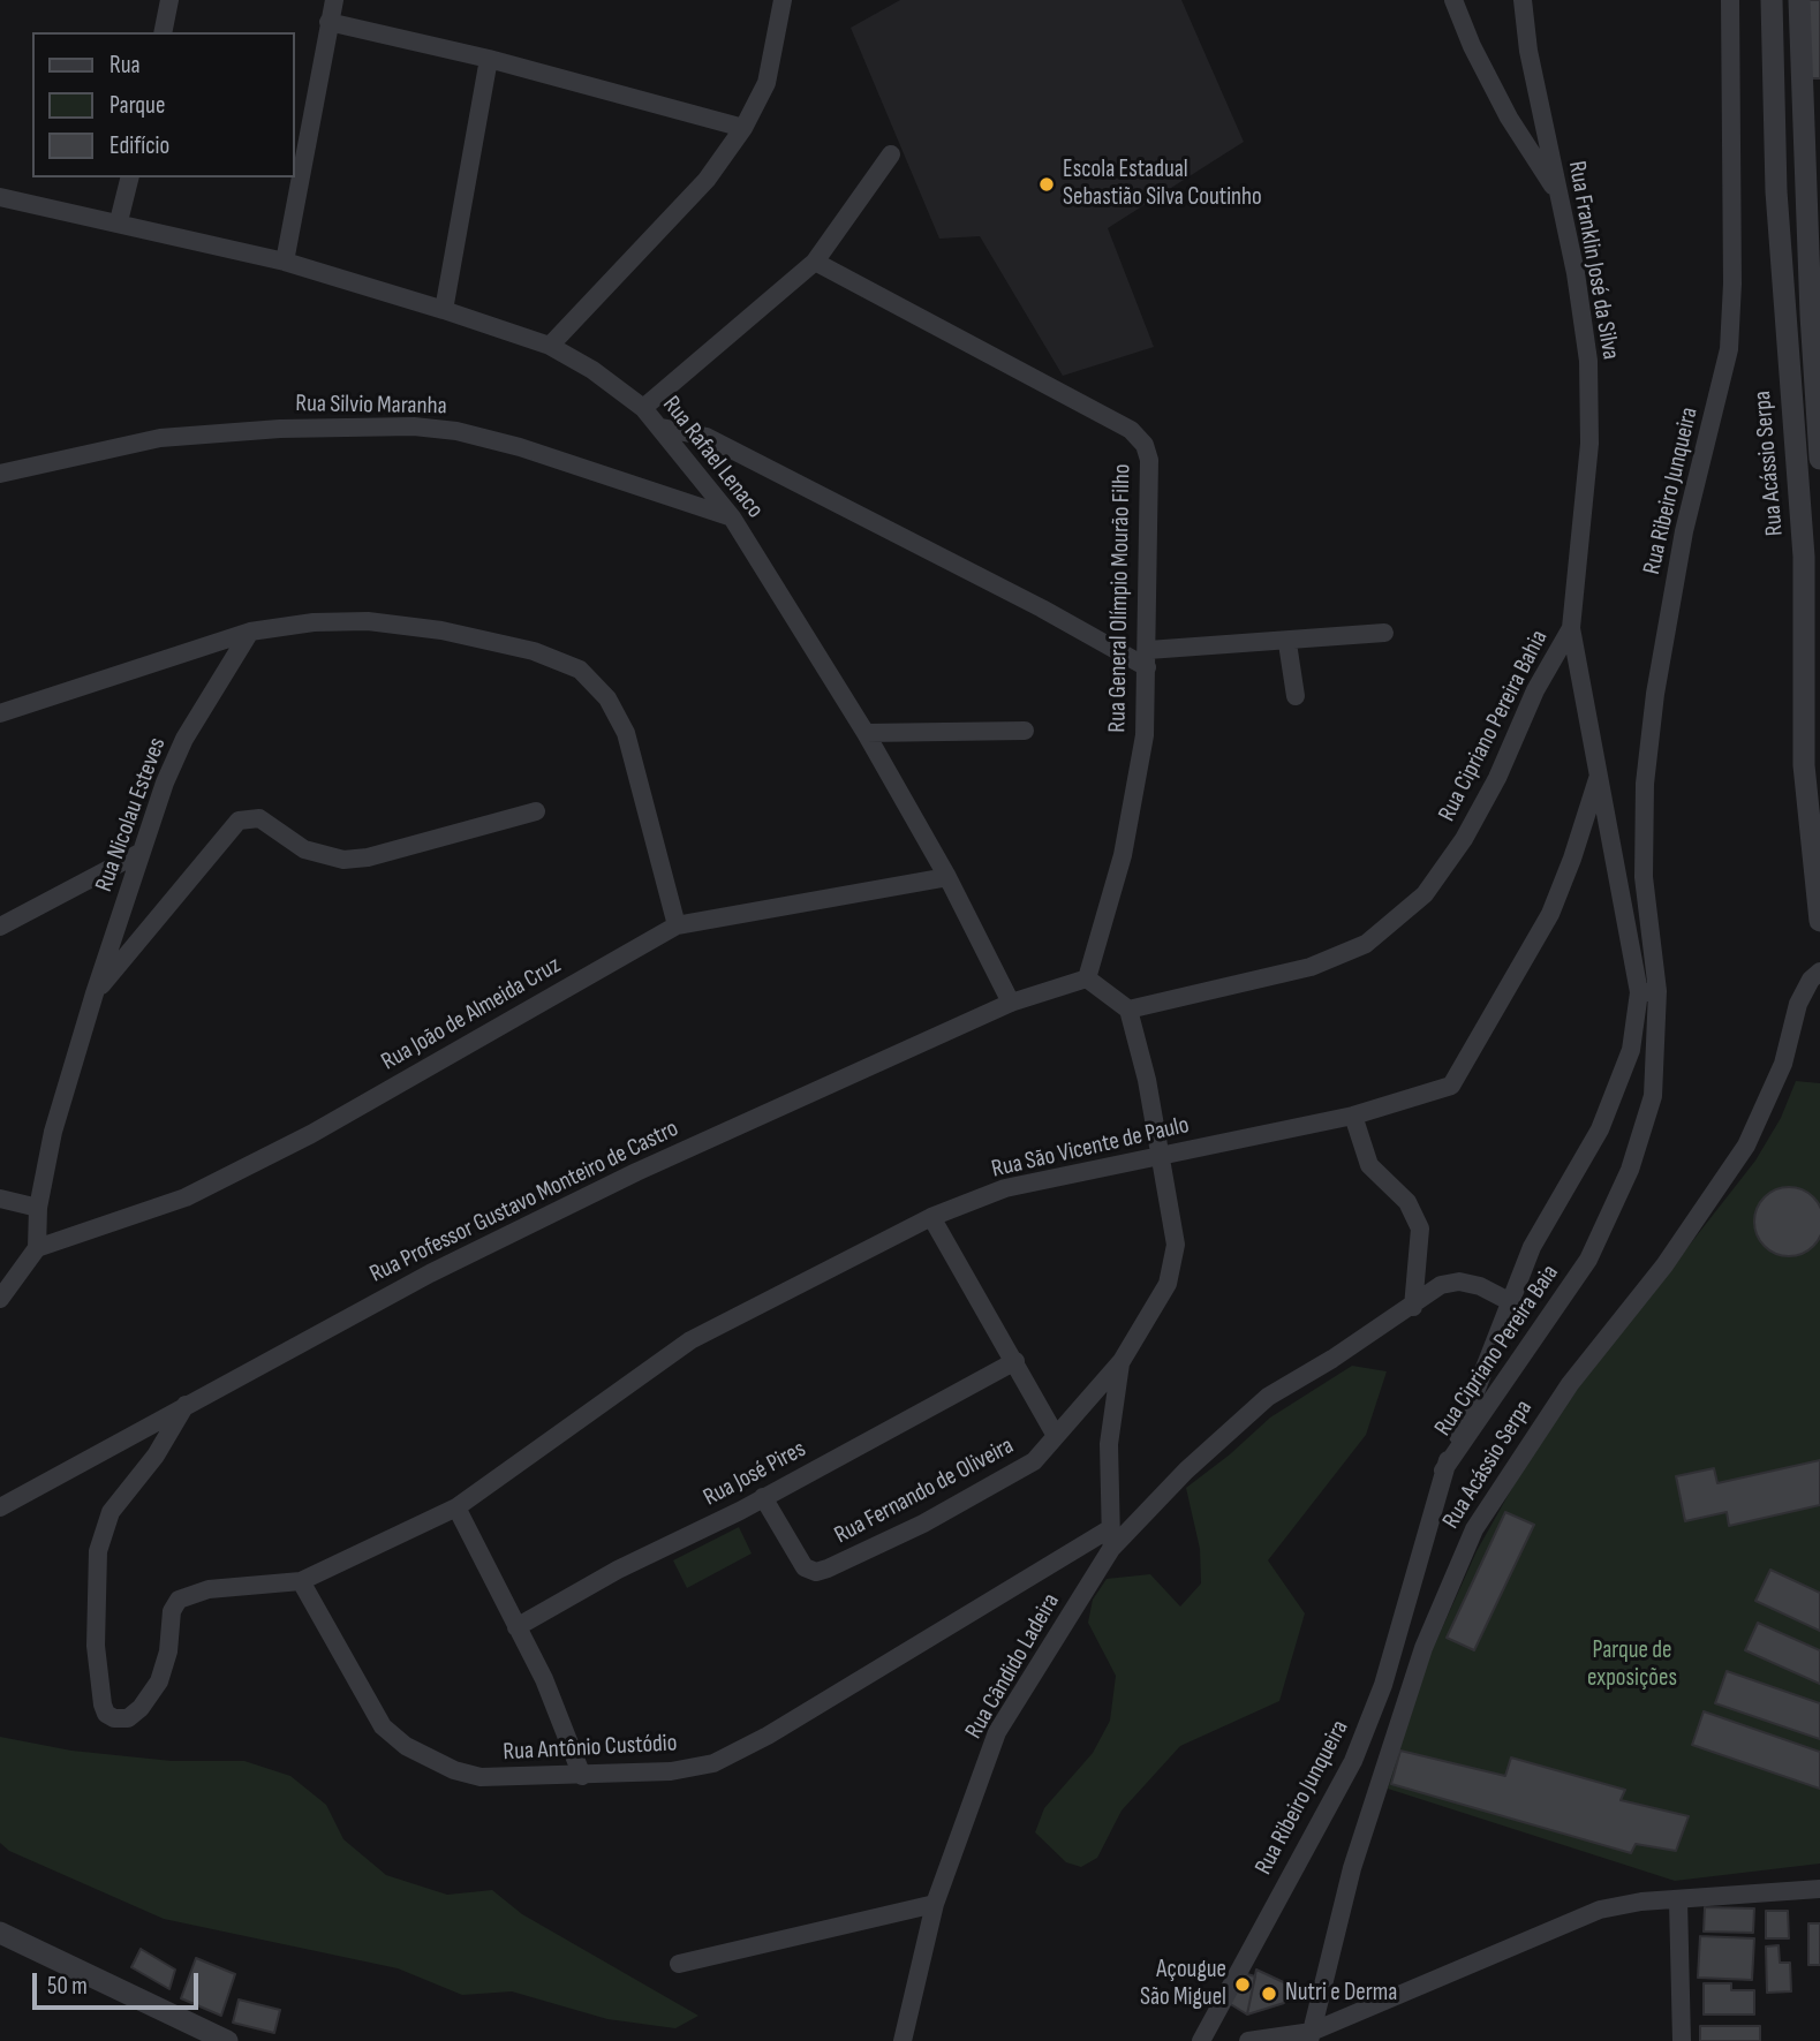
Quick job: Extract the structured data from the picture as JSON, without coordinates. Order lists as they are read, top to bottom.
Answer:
{
  "streets": {
    "street": [
      "Rua Franklin José da Silva",
      "Rua Silvio Maranha",
      "Rua Rafael Lenaco",
      "Rua Acássio Serpa",
      "Rua Ribeiro Junqueira",
      "Rua General Olímpio Mourão Filho",
      "Rua Cipriano Pereira Bahia",
      "Rua Nicolau Esteves",
      "Rua João de Almeida Cruz",
      "Rua São Vicente de Paulo",
      "Rua Professor Gustavo Monteiro de Castro",
      "Rua Cipriano Pereira Baia",
      "Rua José Pires",
      "Rua Fernando de Oliveira",
      "Rua Cândido Ladeira",
      "Rua Antônio Custódio"
    ]
  },
  "crossings": [
    ["Rua Franklin José da Silva", "Rua Cipriano Pereira Bahia"],
    ["Rua Silvio Maranha", "Rua Rafael Lenaco"],
    ["Rua Rafael Lenaco", "Rua João de Almeida Cruz"],
    ["Rua Rafael Lenaco", "Rua Professor Gustavo Monteiro de Castro"],
    ["Rua Ribeiro Junqueira", "Rua Cipriano Pereira Baia"],
    ["Rua General Olímpio Mourão Filho", "Rua Professor Gustavo Monteiro de Castro"],
    ["Rua Cipriano Pereira Bahia", "Rua Fernando de Oliveira"],
    ["Rua Nicolau Esteves", "Rua João de Almeida Cruz"],
    ["Rua São Vicente de Paulo", "Rua Professor Gustavo Monteiro de Castro"],
    ["Rua São Vicente de Paulo", "Rua Fernando de Oliveira"],
    ["Rua São Vicente de Paulo", "Rua Antônio Custódio"],
    ["Rua Cipriano Pereira Baia", "Rua Cândido Ladeira"],
    ["Rua José Pires", "Rua Fernando de Oliveira"]
  ],
  "parks": ["Parque de exposições"],
  "places": ["Escola Estadual Sebastião Silva Coutinho", "Açougue São Miguel", "Nutri e Derma"],
  "legend": ["Rua", "Parque", "Edifício"],
  "scale_bar": "50 m"
}
